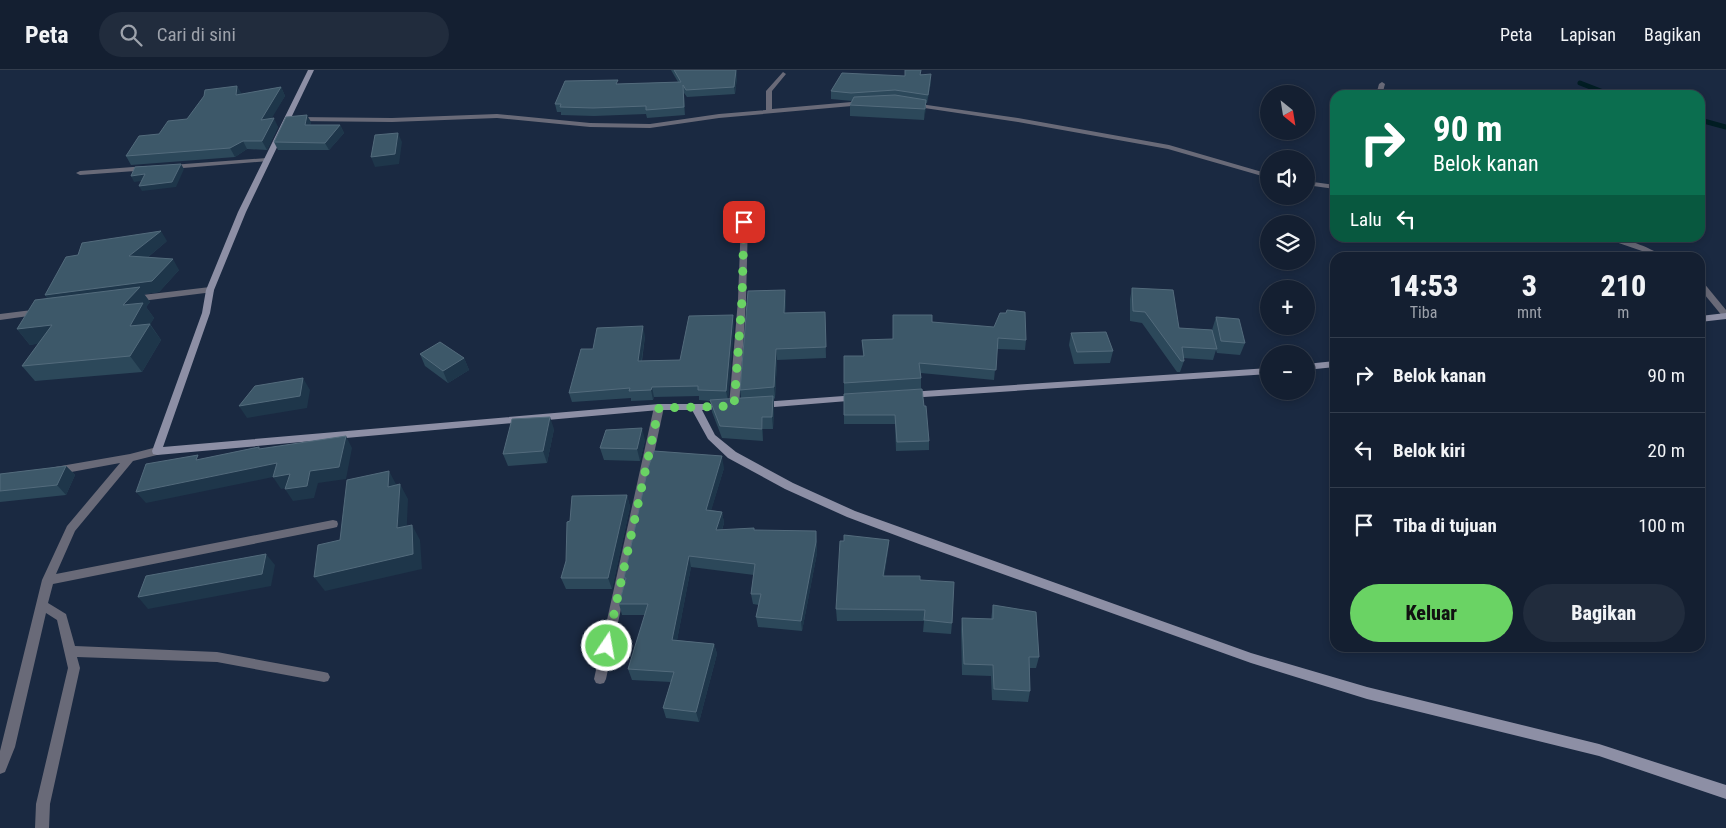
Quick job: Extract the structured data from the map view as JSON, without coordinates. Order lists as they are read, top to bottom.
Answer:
{
  "north": "bottom right",
  "page": {
    "header": "Peta",
    "search": "Cari di sini",
    "nav": ["Peta", "Lapisan", "Bagikan"],
    "map_buttons": ["+", "−"],
    "turn": ["90 m", "Belok kanan"],
    "then": "Lalu",
    "eta": [
      "14:53",
      "Tiba",
      "3",
      "mnt",
      "210",
      "m"
    ],
    "list": [
      {
        "name": "Belok kanan",
        "value": "90 m"
      },
      {
        "name": "Belok kiri",
        "value": "20 m"
      },
      {
        "name": "Tiba di tujuan",
        "value": "100 m"
      }
    ],
    "buttons": ["Keluar", "Bagikan"]
  }
}
